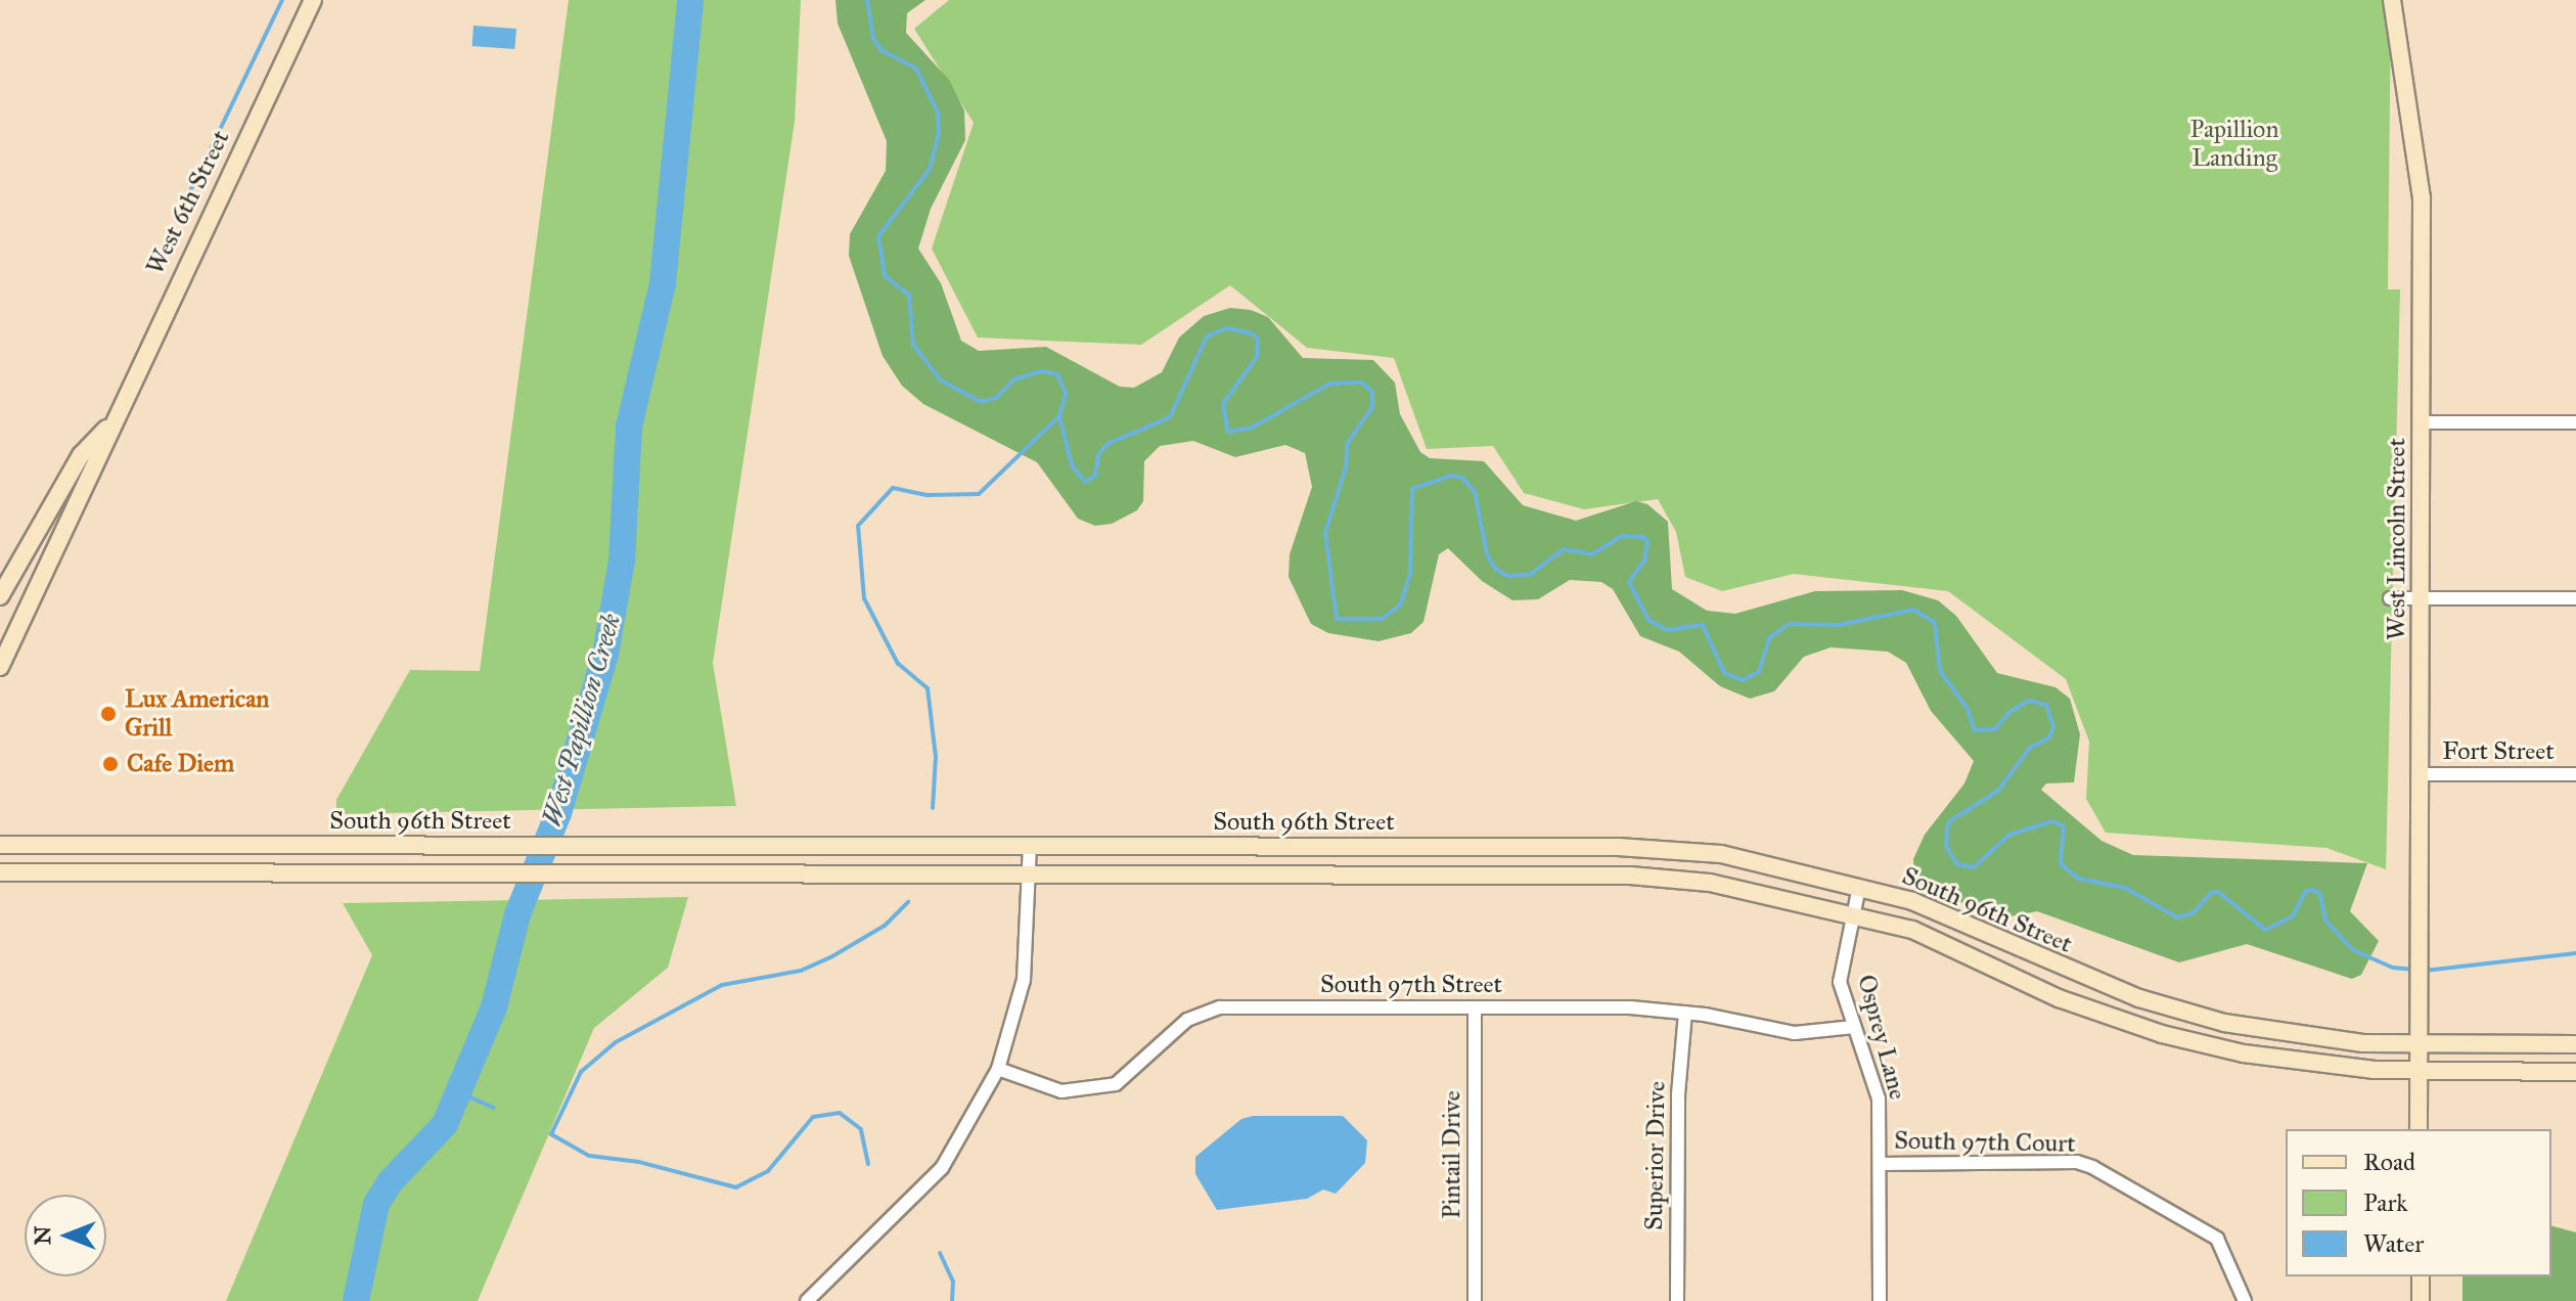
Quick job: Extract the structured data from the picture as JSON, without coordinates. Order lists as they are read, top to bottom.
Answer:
{
  "streets": {
    "main road": ["West 6th Street", "West Lincoln Street", "South 96th Street"],
    "street": [
      "Fort Street",
      "South 97th Street",
      "Osprey Lane",
      "South 97th Court",
      "Pintail Drive",
      "Superior Drive"
    ]
  },
  "crossings": [
    ["West Lincoln Street", "Fort Street"],
    ["West Lincoln Street", "South 96th Street"],
    ["South 96th Street", "Osprey Lane"],
    ["South 97th Street", "Osprey Lane"],
    ["South 97th Street", "Pintail Drive"],
    ["South 97th Street", "Superior Drive"],
    ["Osprey Lane", "South 97th Court"]
  ],
  "water": ["West Papillion Creek"],
  "parks": ["Papillion Landing"],
  "places": ["Lux American Grill", "Cafe Diem"],
  "legend": ["Road", "Park", "Water"],
  "north": "left"
}
